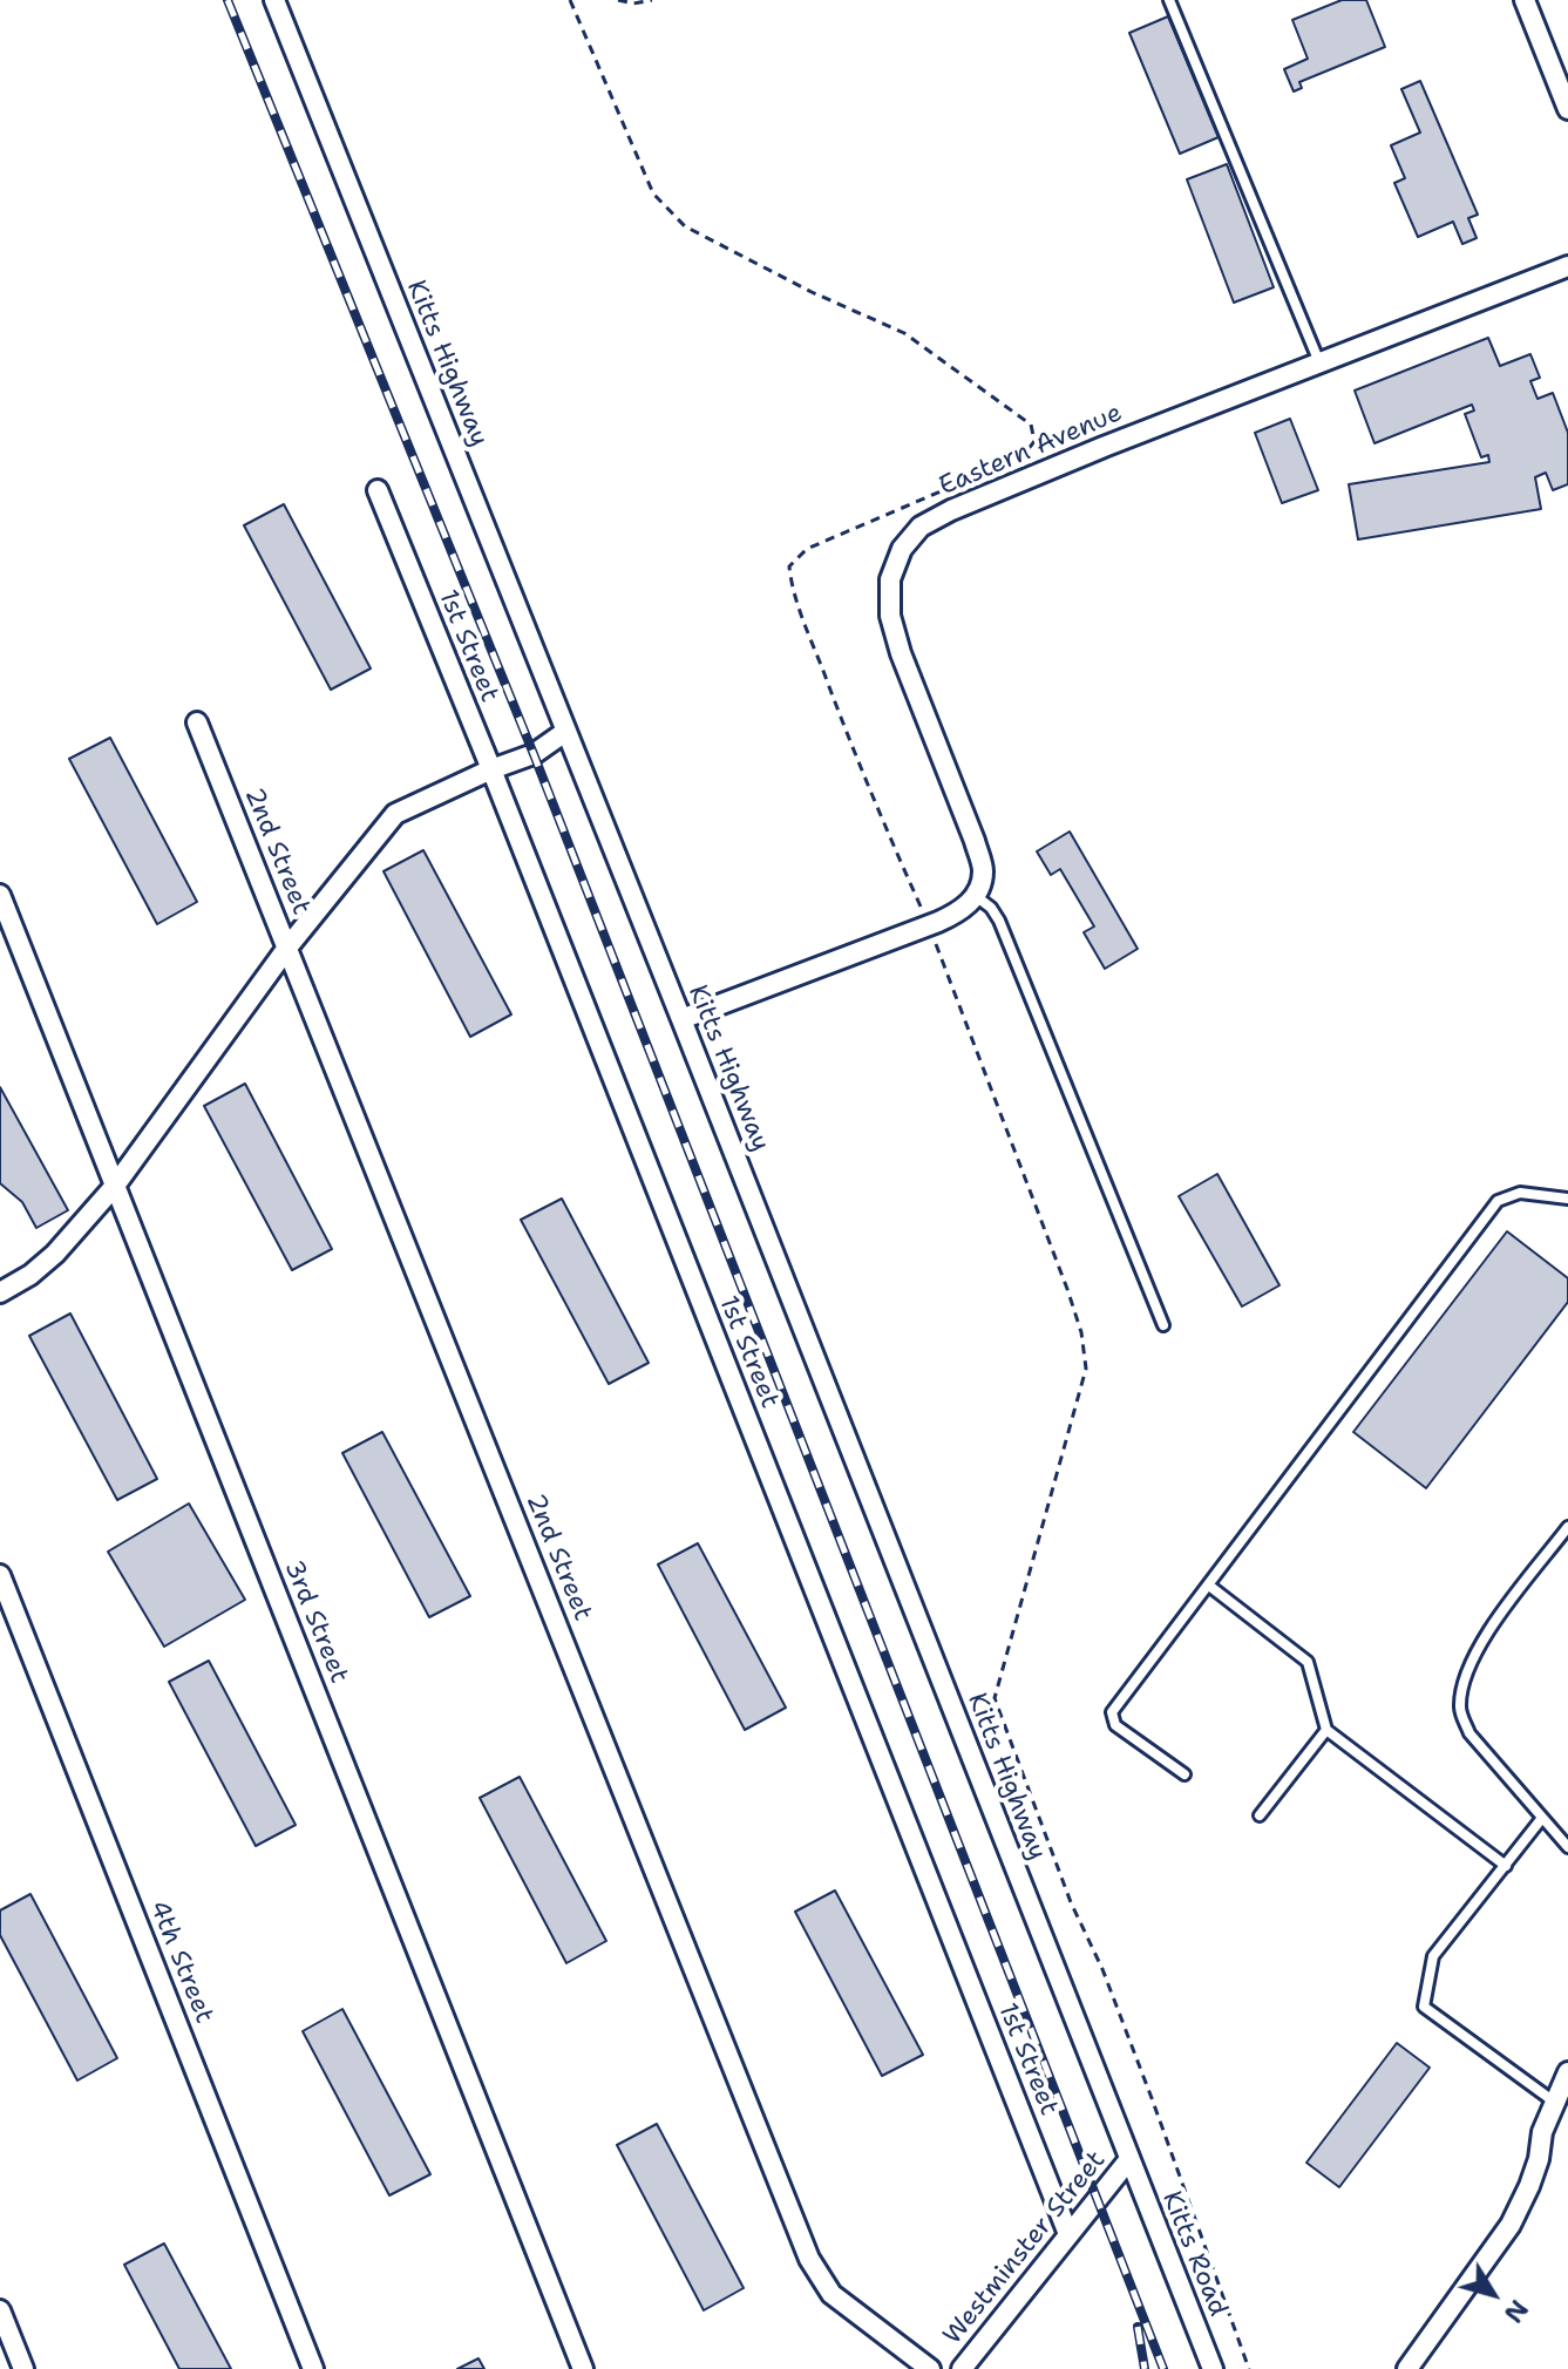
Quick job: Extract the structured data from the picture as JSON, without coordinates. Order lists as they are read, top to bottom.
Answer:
{
  "streets": {
    "street": [
      "Kitts Highway",
      "Eastern Avenue",
      "1st Street",
      "2nd Street",
      "3rd Street",
      "4th Street",
      "Westminster Street",
      "Kitts Road"
    ]
  },
  "crossings": [
    ["Kitts Highway", "Westminster Street"],
    ["Kitts Highway", "Kitts Road"],
    ["1st Street", "Westminster Street"],
    ["Westminster Street", "Kitts Road"]
  ],
  "north": "bottom right"
}
